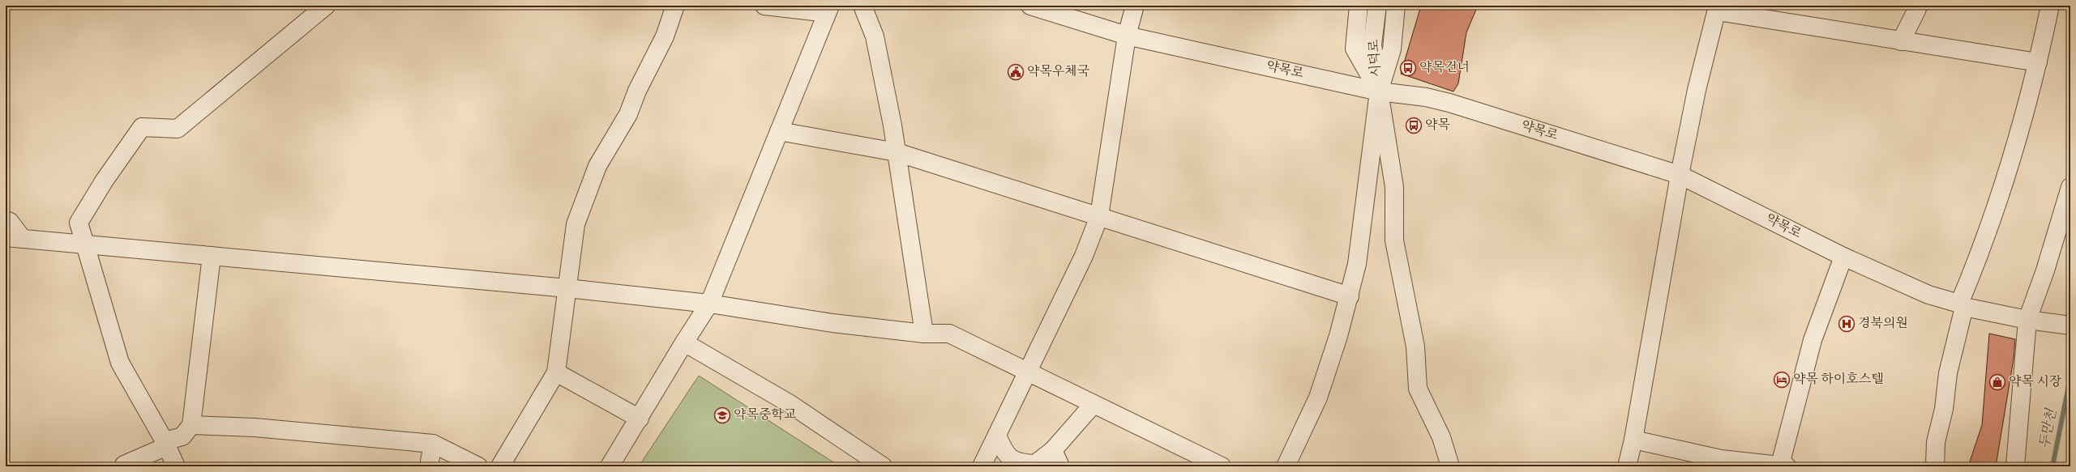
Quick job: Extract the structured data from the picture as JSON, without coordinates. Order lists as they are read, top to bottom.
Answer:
{
  "streets": {
    "street": ["시덕로", "약목로"]
  },
  "crossings": [
    ["시덕로", "약목로"]
  ],
  "water": ["두만천"],
  "places": {
    "bus stop": ["약목건너", "약목"],
    "public building": ["약목우체국"],
    "hospital": ["경북의원"],
    "hotel": ["약목 하이호스텔"],
    "shop": ["약목 시장"],
    "school or university": ["약목중학교"]
  }
}
